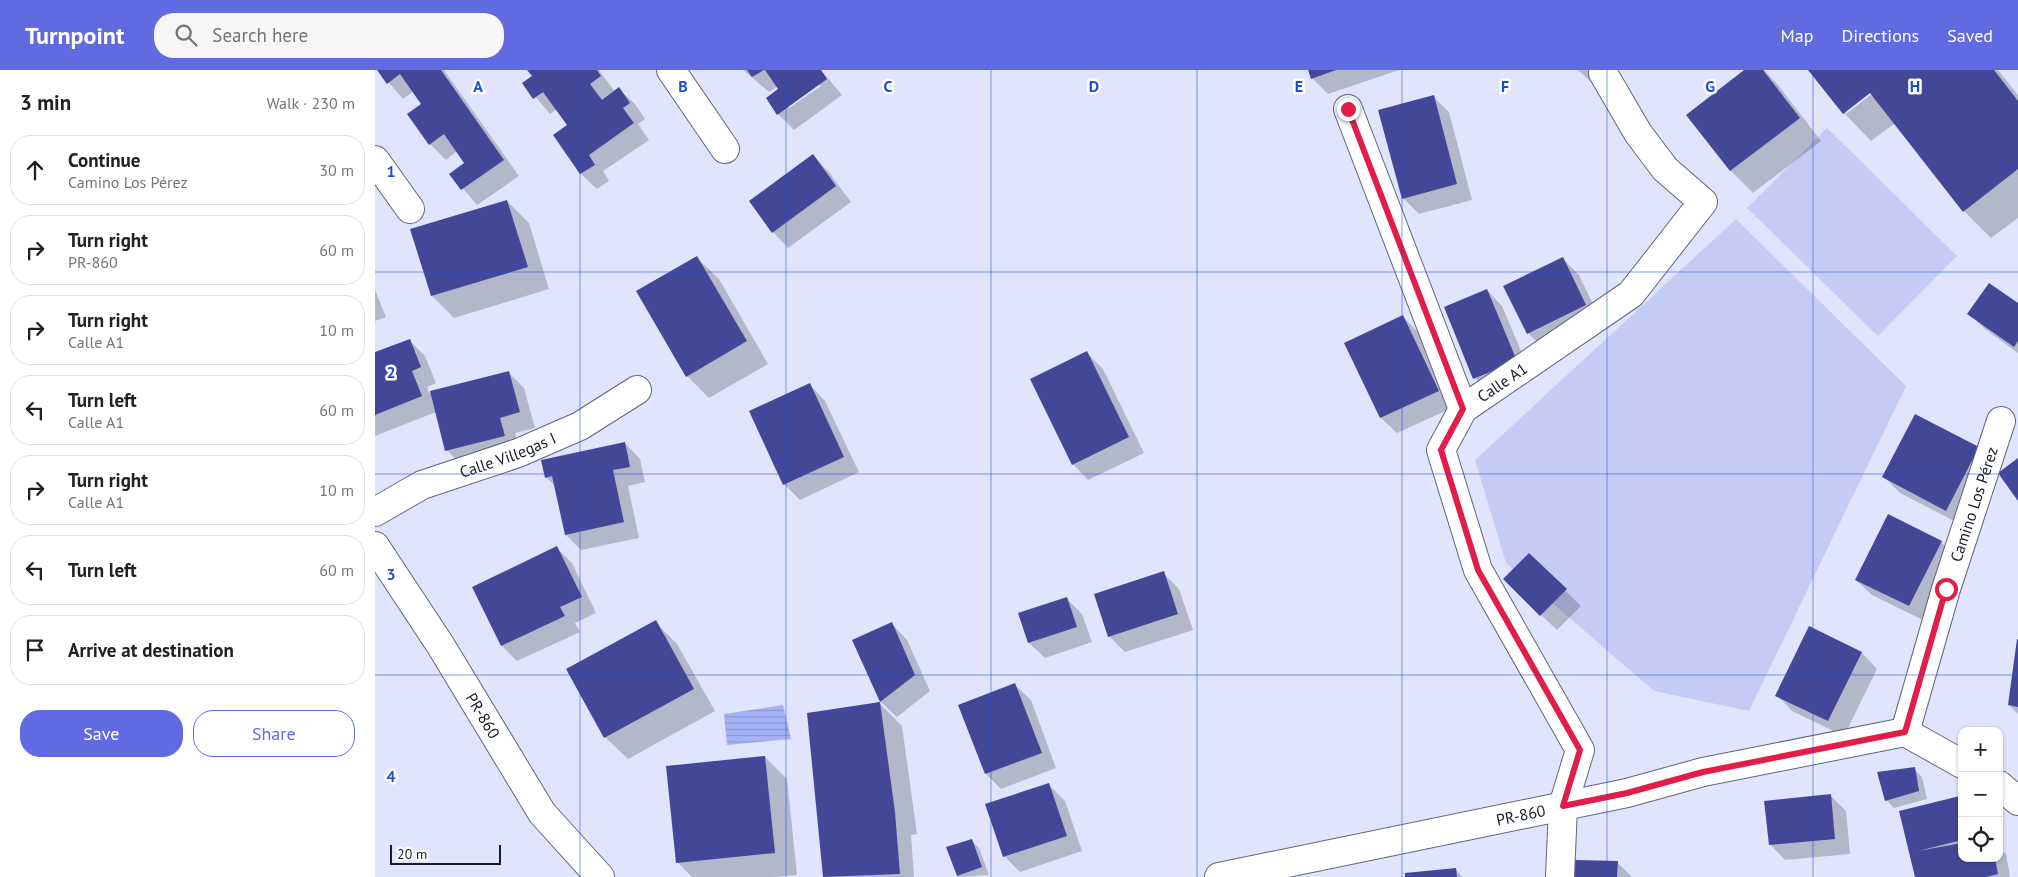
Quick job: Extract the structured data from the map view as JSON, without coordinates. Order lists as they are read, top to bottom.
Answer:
{
  "streets": {
    "street": [
      "Calle A1",
      "Calle Villegas I",
      "Camino Los Pérez",
      "PR-860"
    ]
  },
  "crossings": [
    ["Calle A1", "PR-860"],
    ["Camino Los Pérez", "PR-860"]
  ],
  "scale_bar": "20 m",
  "page": {
    "header": "Turnpoint",
    "search": "Search here",
    "nav": ["Map", "Directions", "Saved"],
    "heading": ["3 min", "Walk · 230 m"],
    "list": [
      ["Continue", "Camino Los Pérez", "30 m"],
      ["Turn right", "PR-860", "60 m"],
      ["Turn right", "Calle A1", "10 m"],
      ["Turn left", "Calle A1", "60 m"],
      ["Turn right", "Calle A1", "10 m"],
      ["Turn left", "60 m"],
      "Arrive at destination"
    ],
    "buttons": ["Save", "Share"],
    "map_buttons": ["+", "−"],
    "scale": "20 m"
  },
  "grid": {
    "columns": [
      "A",
      "B",
      "C",
      "D",
      "E",
      "F",
      "G",
      "H"
    ],
    "rows": [
      "1",
      "2",
      "3",
      "4"
    ]
  }
}
